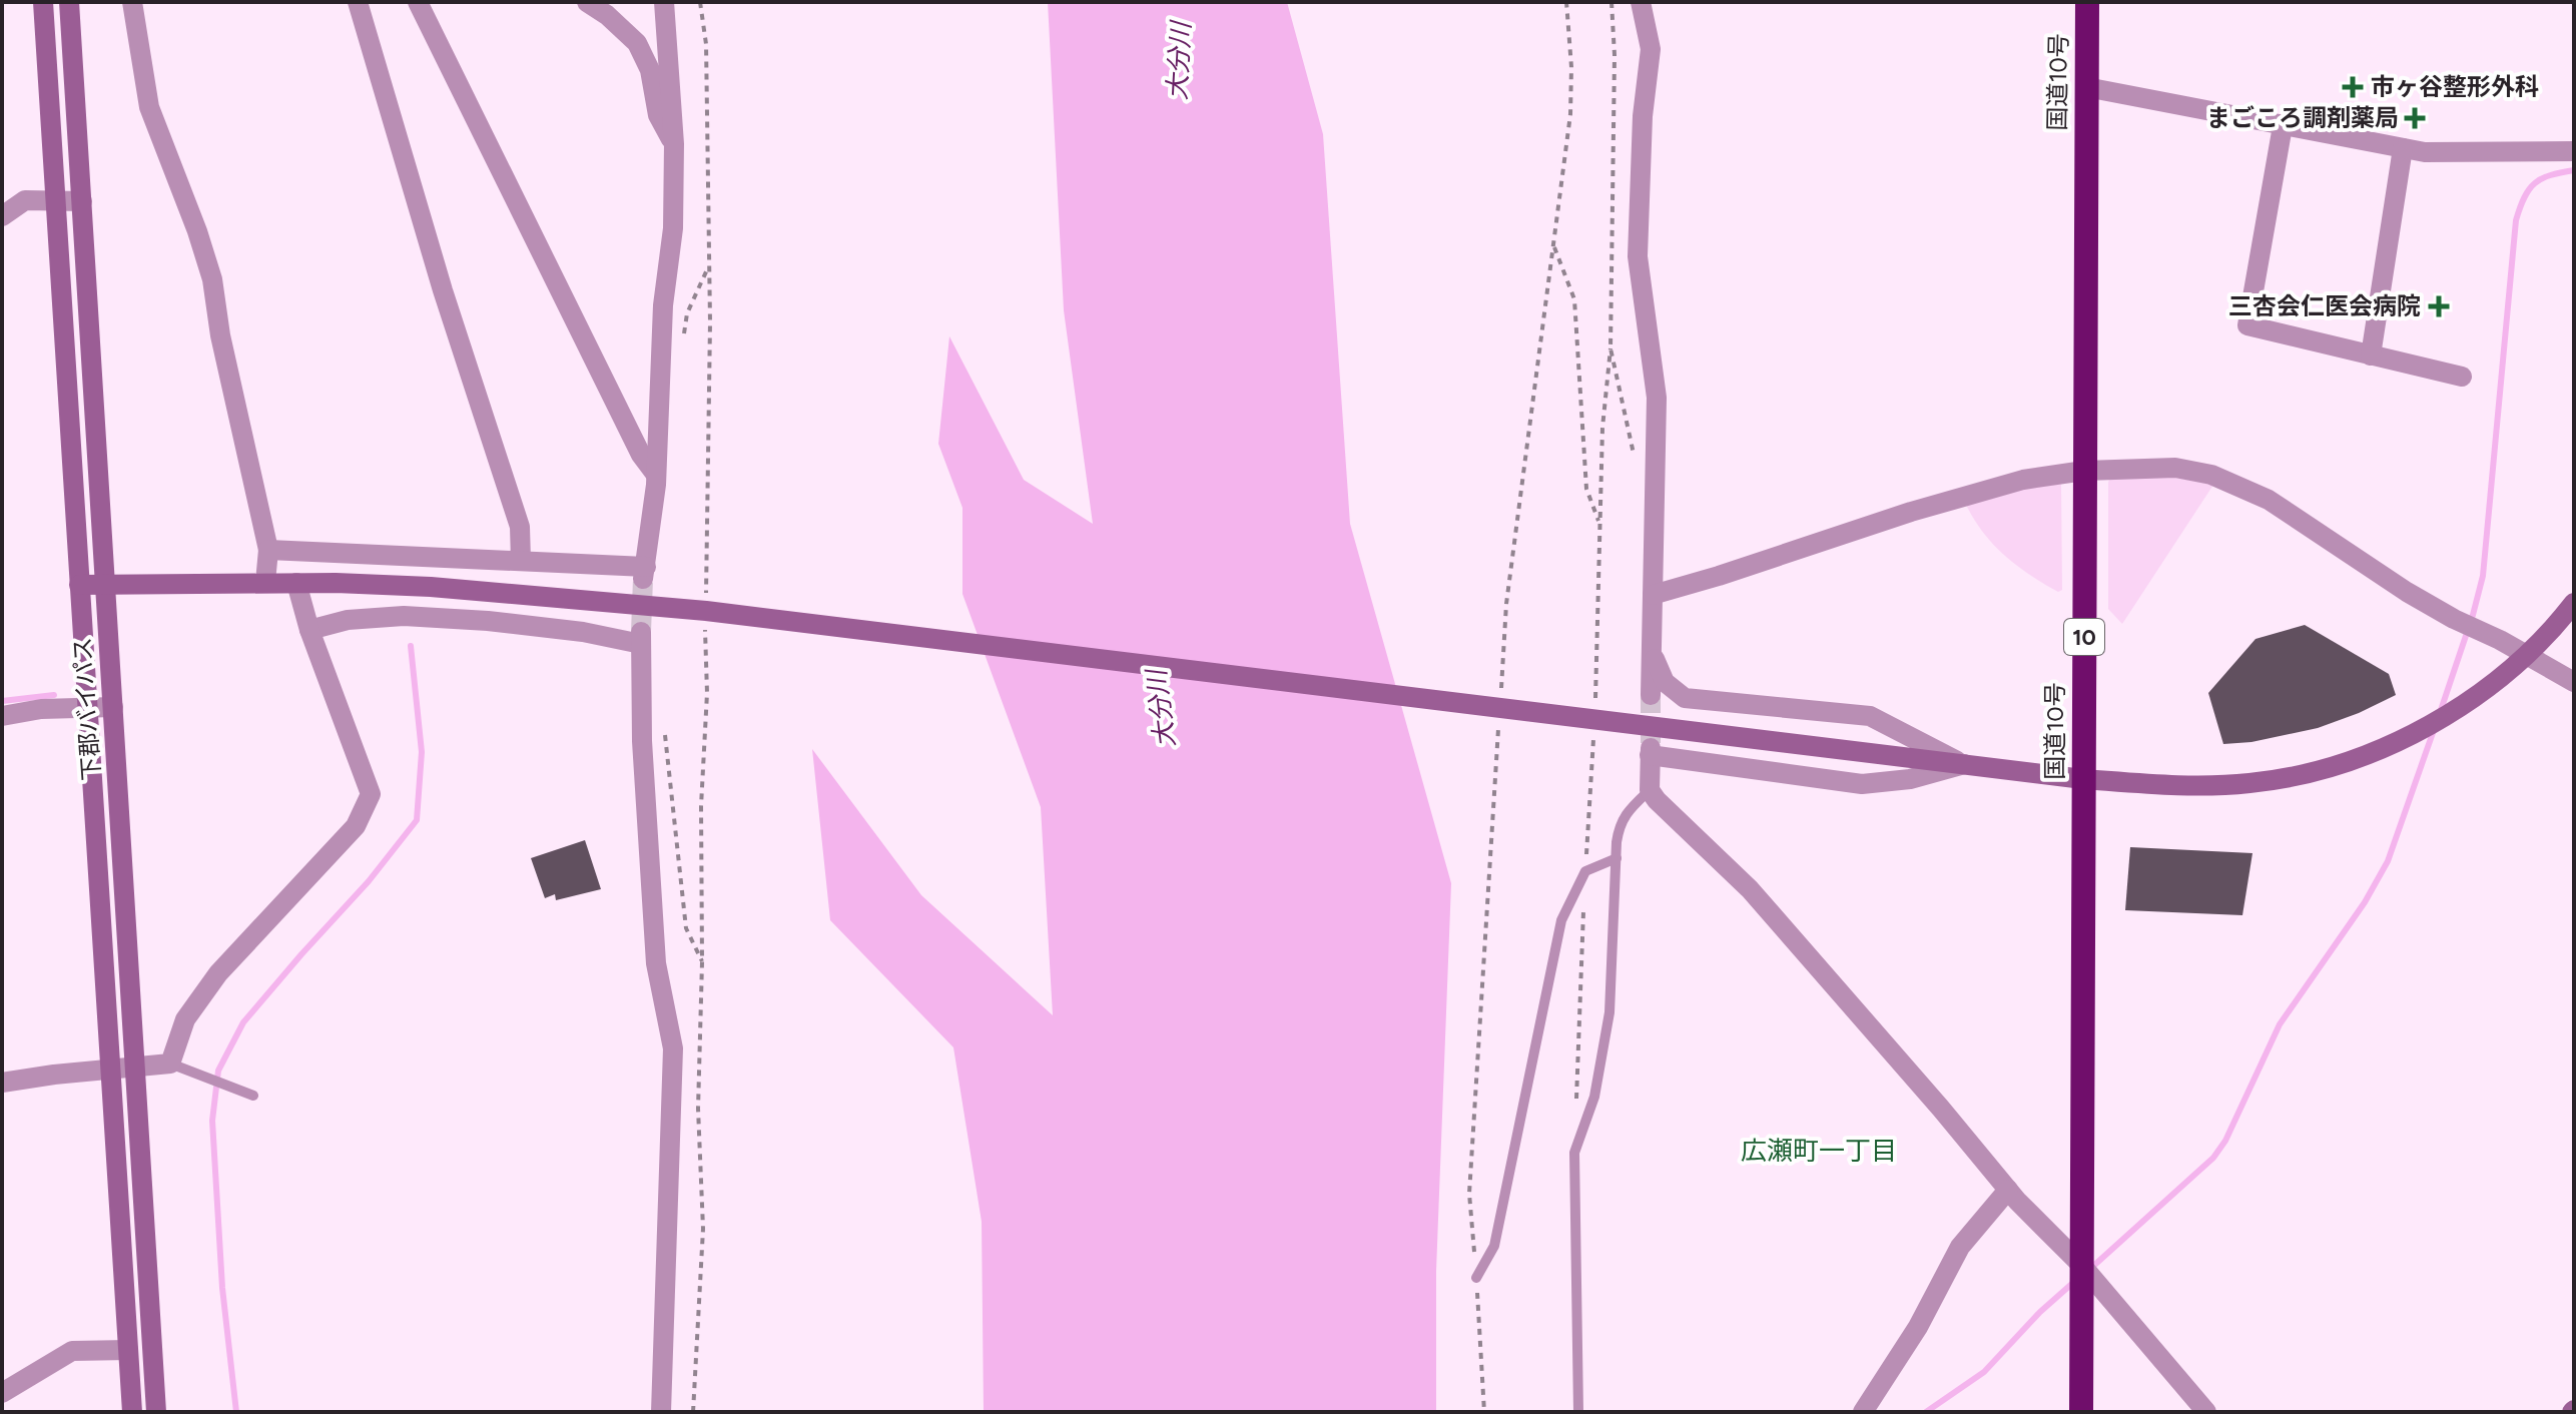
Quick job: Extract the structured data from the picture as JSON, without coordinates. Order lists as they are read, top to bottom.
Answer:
{
  "streets": {
    "highway": ["国道10号", "10"],
    "street": ["下郡バイパス"]
  },
  "districts": ["広瀬町一丁目"],
  "water": ["大分川"],
  "places": {
    "health": ["市ヶ谷整形外科", "まごころ調剤薬局", "三杏会仁医会病院"]
  }
}
